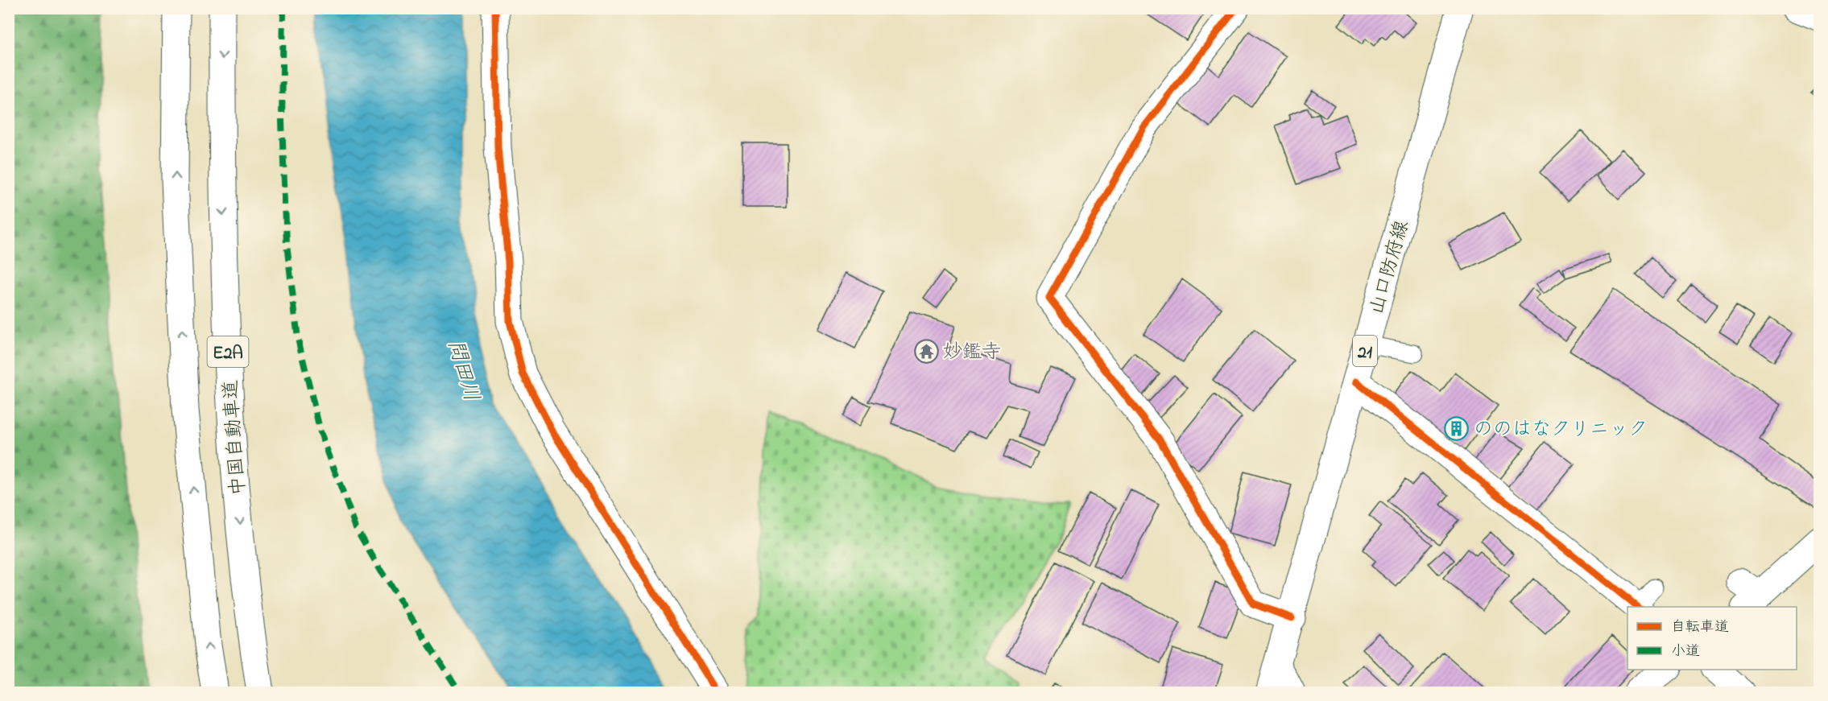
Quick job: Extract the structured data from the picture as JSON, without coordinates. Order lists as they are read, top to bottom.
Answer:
{
  "streets": {
    "main road": [
      "山口防府線",
      "21",
      "E2A",
      "中国自動車道"
    ]
  },
  "water": ["問田川"],
  "places": {
    "temple": ["妙鑑寺"],
    "building": ["ののはなクリニック"]
  },
  "legend": ["自転車道", "小道"]
}
